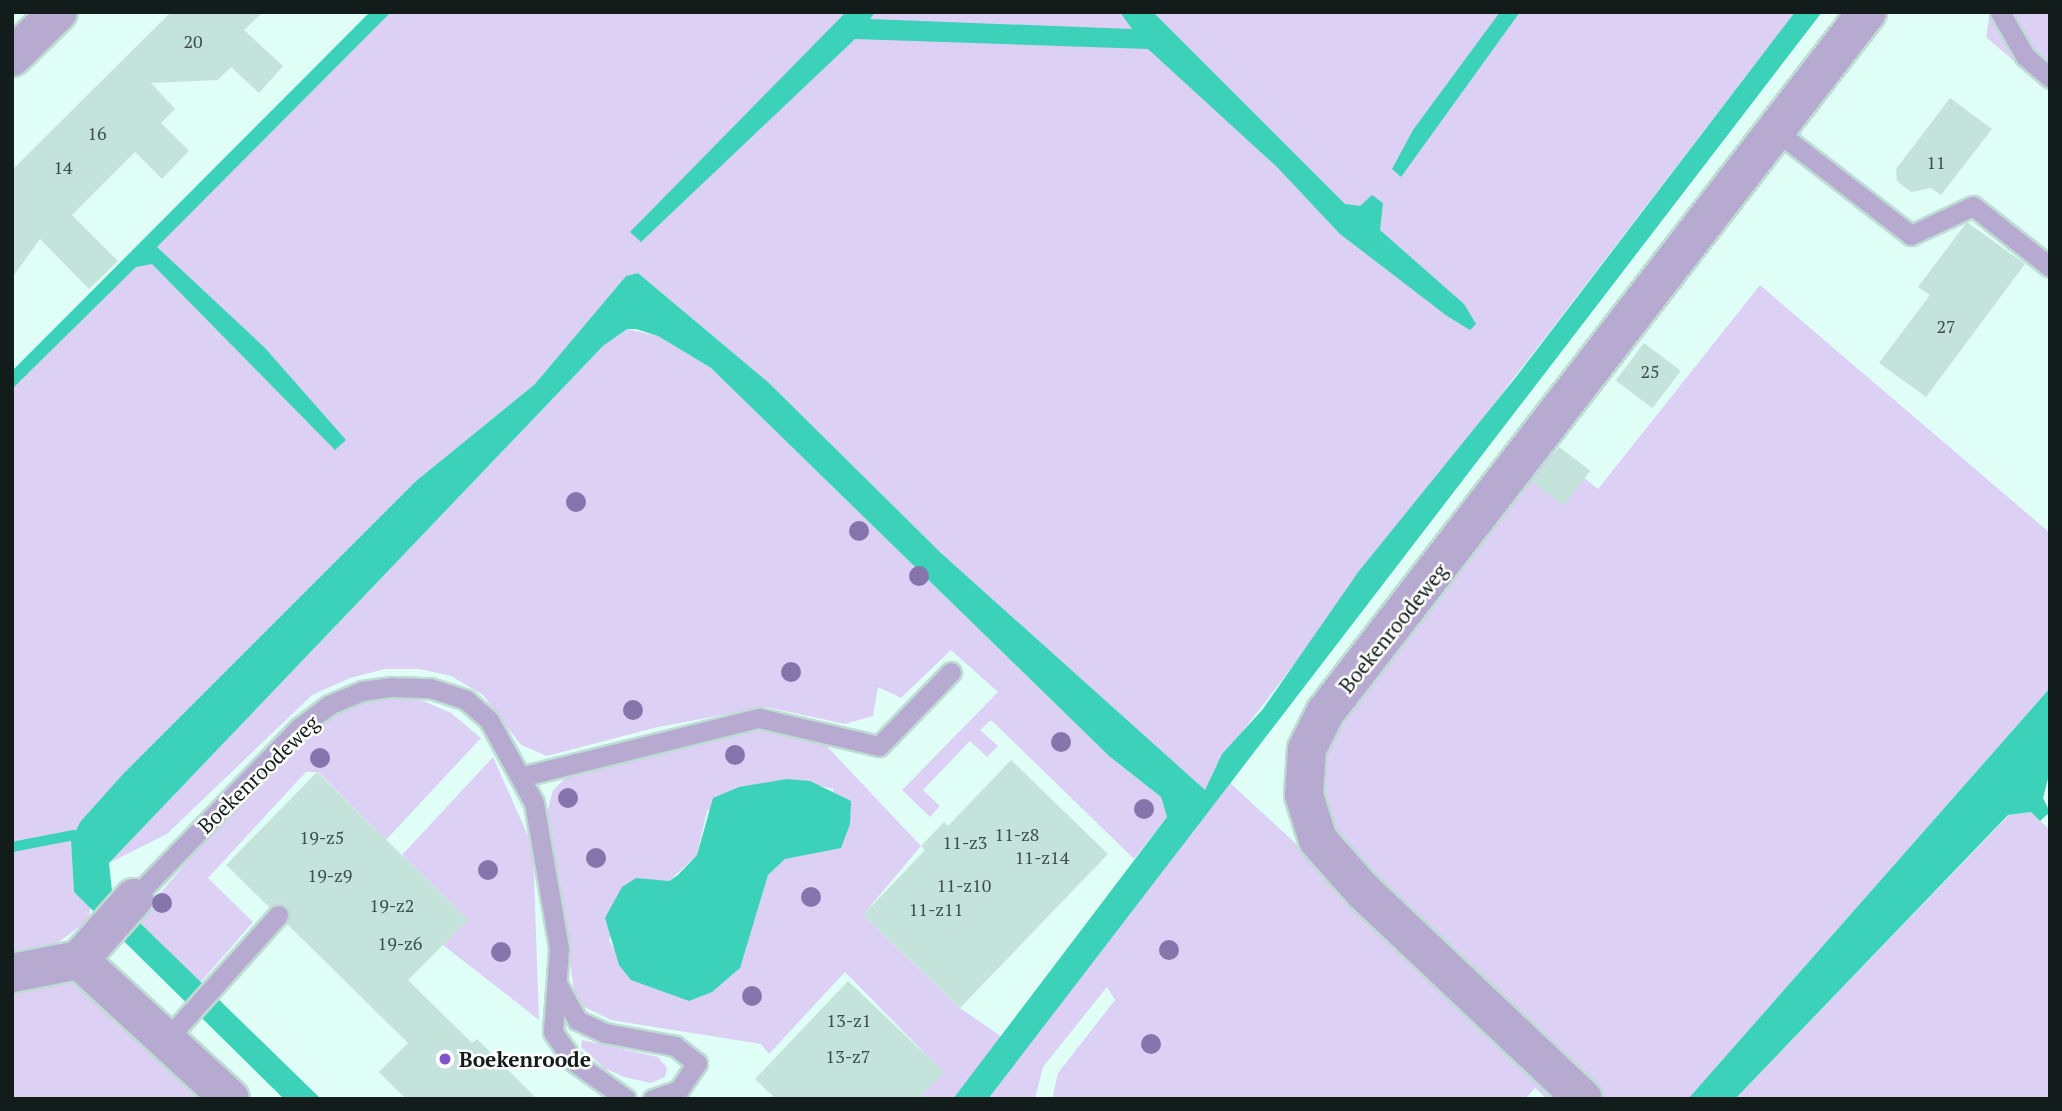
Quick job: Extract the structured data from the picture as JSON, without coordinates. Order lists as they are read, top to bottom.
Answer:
{
  "streets": {
    "street": ["Boekenroodeweg"]
  },
  "places": ["Boekenroode"],
  "house_numbers": [
    "20",
    "16",
    "11",
    "14",
    "27",
    "25",
    "11-z8",
    "19-z5",
    "11-z3",
    "11-z14",
    "19-z9",
    "11-z10",
    "19-z2",
    "11-z11",
    "19-z6",
    "13-z1",
    "13-z7"
  ]
}
